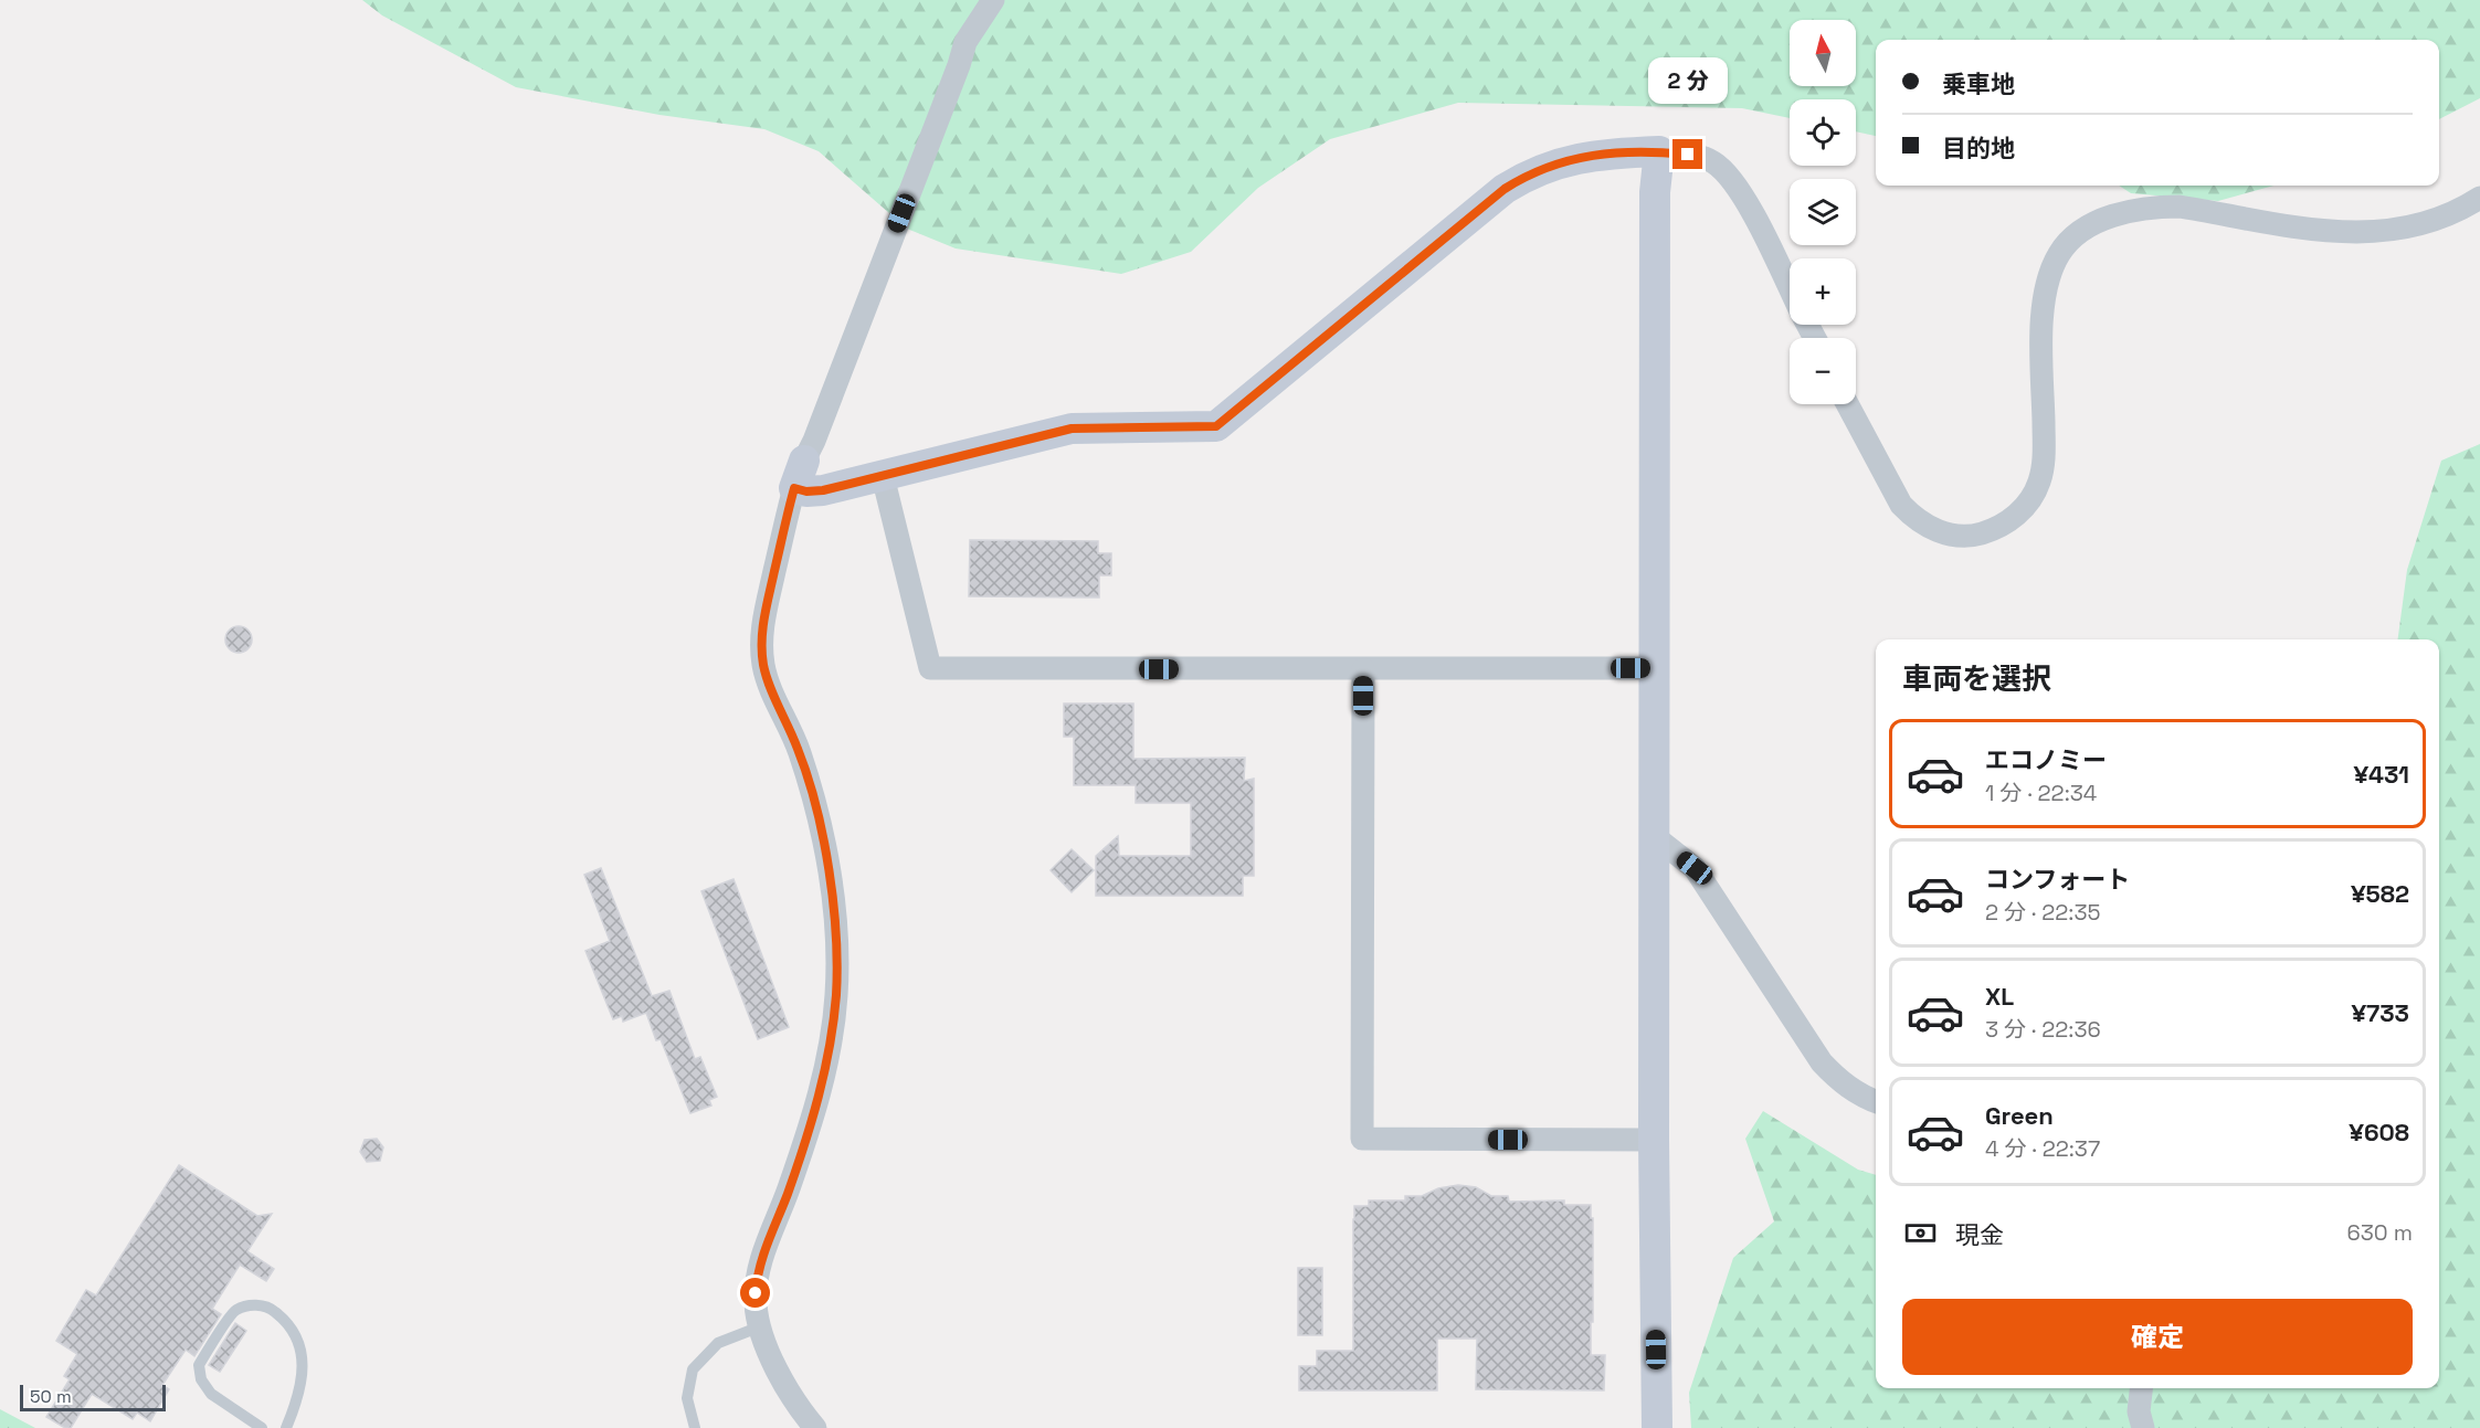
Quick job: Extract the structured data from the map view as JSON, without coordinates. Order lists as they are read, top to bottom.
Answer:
{
  "scale_bar": "50 m",
  "north": "top",
  "page": {
    "map_buttons": ["+", "−"],
    "banner": ["乗車地", "目的地"],
    "bubble": "2 分",
    "heading": "車両を選択",
    "list": [
      {
        "name": "エコノミー",
        "note": "1 分 · 22:34",
        "value": "¥431"
      },
      {
        "name": "コンフォート",
        "note": "2 分 · 22:35",
        "value": "¥582"
      },
      {
        "name": "XL",
        "note": "3 分 · 22:36",
        "value": "¥733"
      },
      {
        "name": "Green",
        "note": "4 分 · 22:37",
        "value": "¥608"
      }
    ],
    "pay": ["現金", "630 m"],
    "buttons": "確定",
    "scale": "50 m"
  }
}
